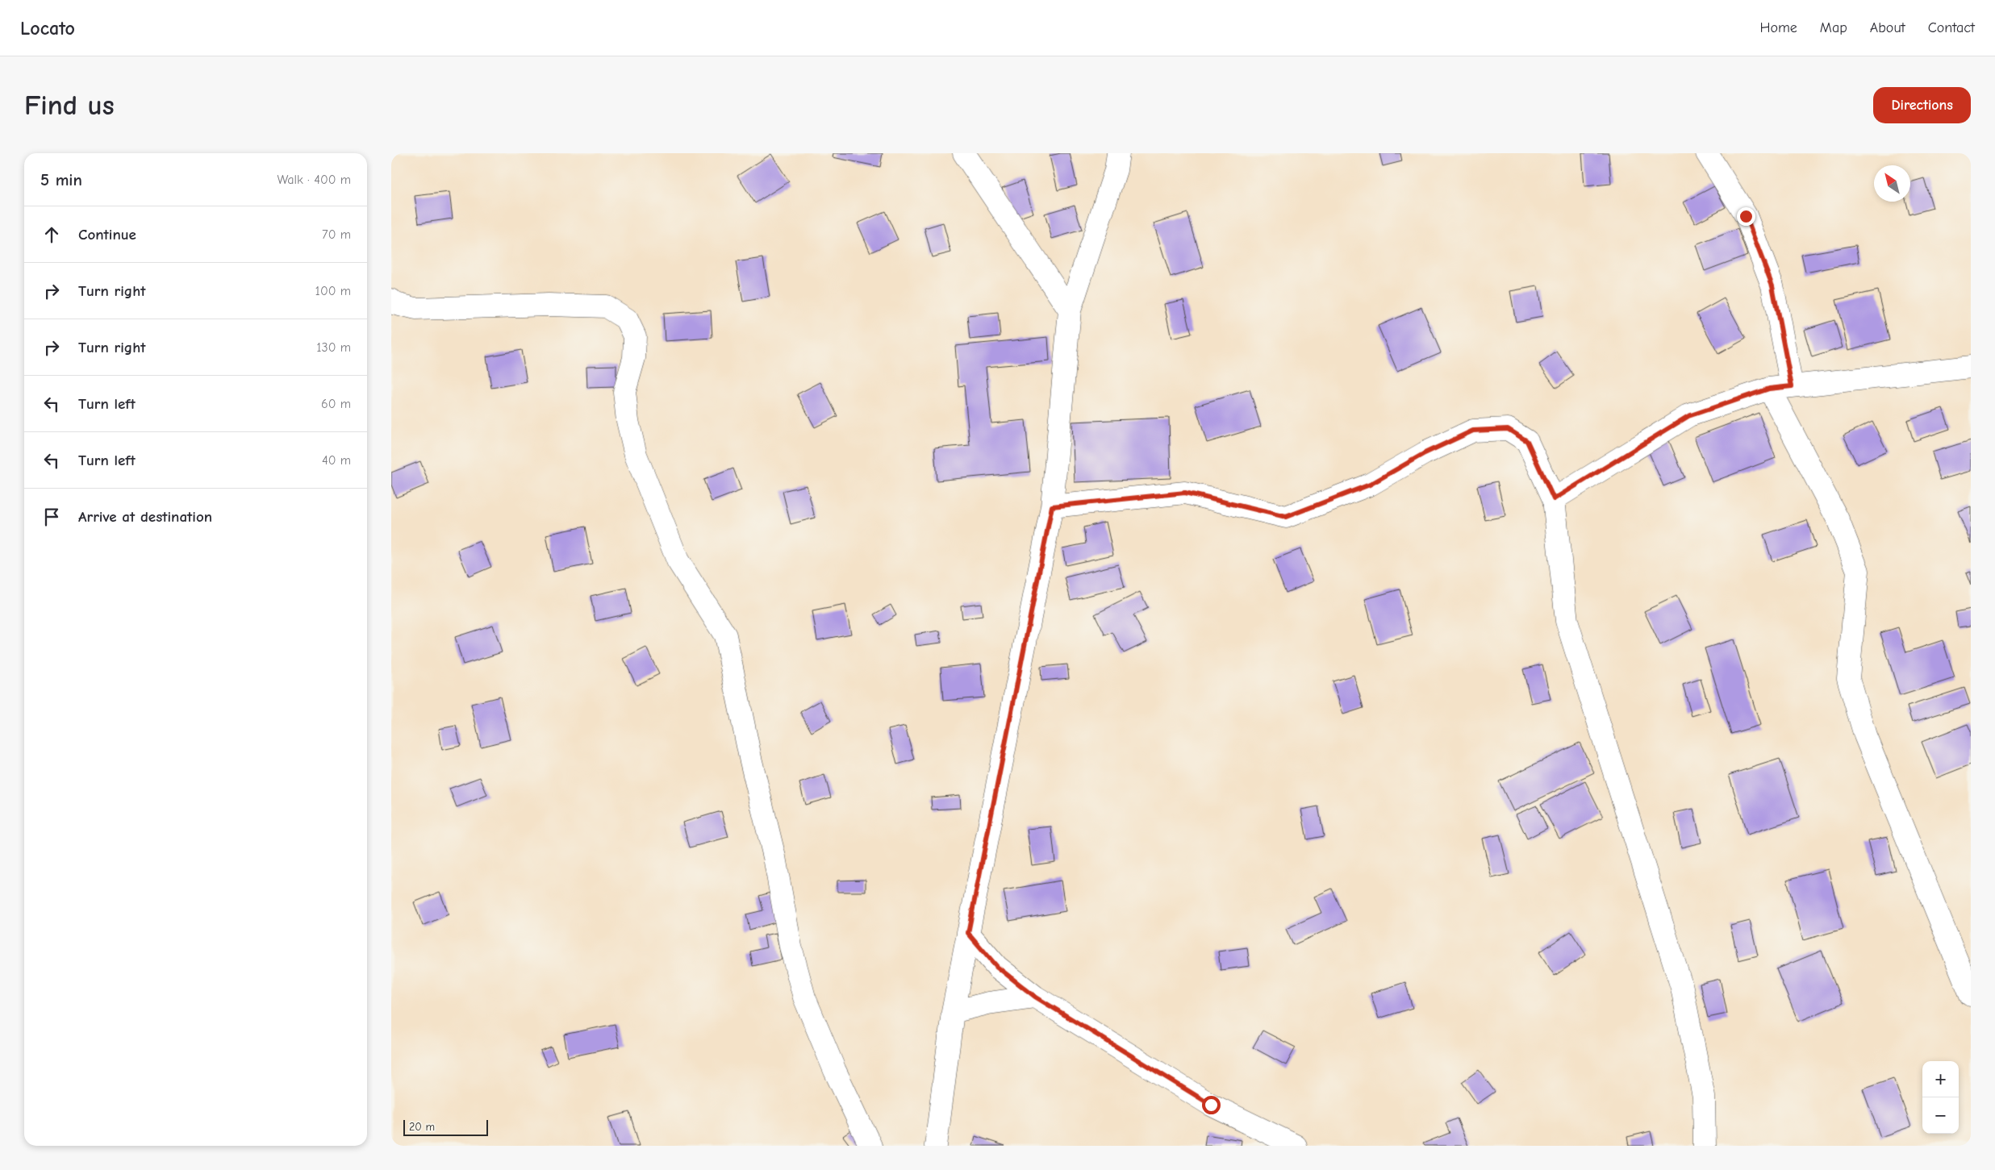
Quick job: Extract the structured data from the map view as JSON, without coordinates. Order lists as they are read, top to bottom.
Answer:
{
  "scale_bar": "20 m",
  "north": "top left",
  "page": {
    "header": "Locato",
    "nav": [
      "Home",
      "Map",
      "About",
      "Contact"
    ],
    "buttons": "Directions",
    "title": "Find us",
    "heading": ["5 min", "Walk · 400 m"],
    "list": [
      ["Continue", "70 m"],
      ["Turn right", "100 m"],
      ["Turn right", "130 m"],
      ["Turn left", "60 m"],
      ["Turn left", "40 m"],
      "Arrive at destination"
    ],
    "map_buttons": ["+", "−"],
    "scale": "20 m"
  }
}
